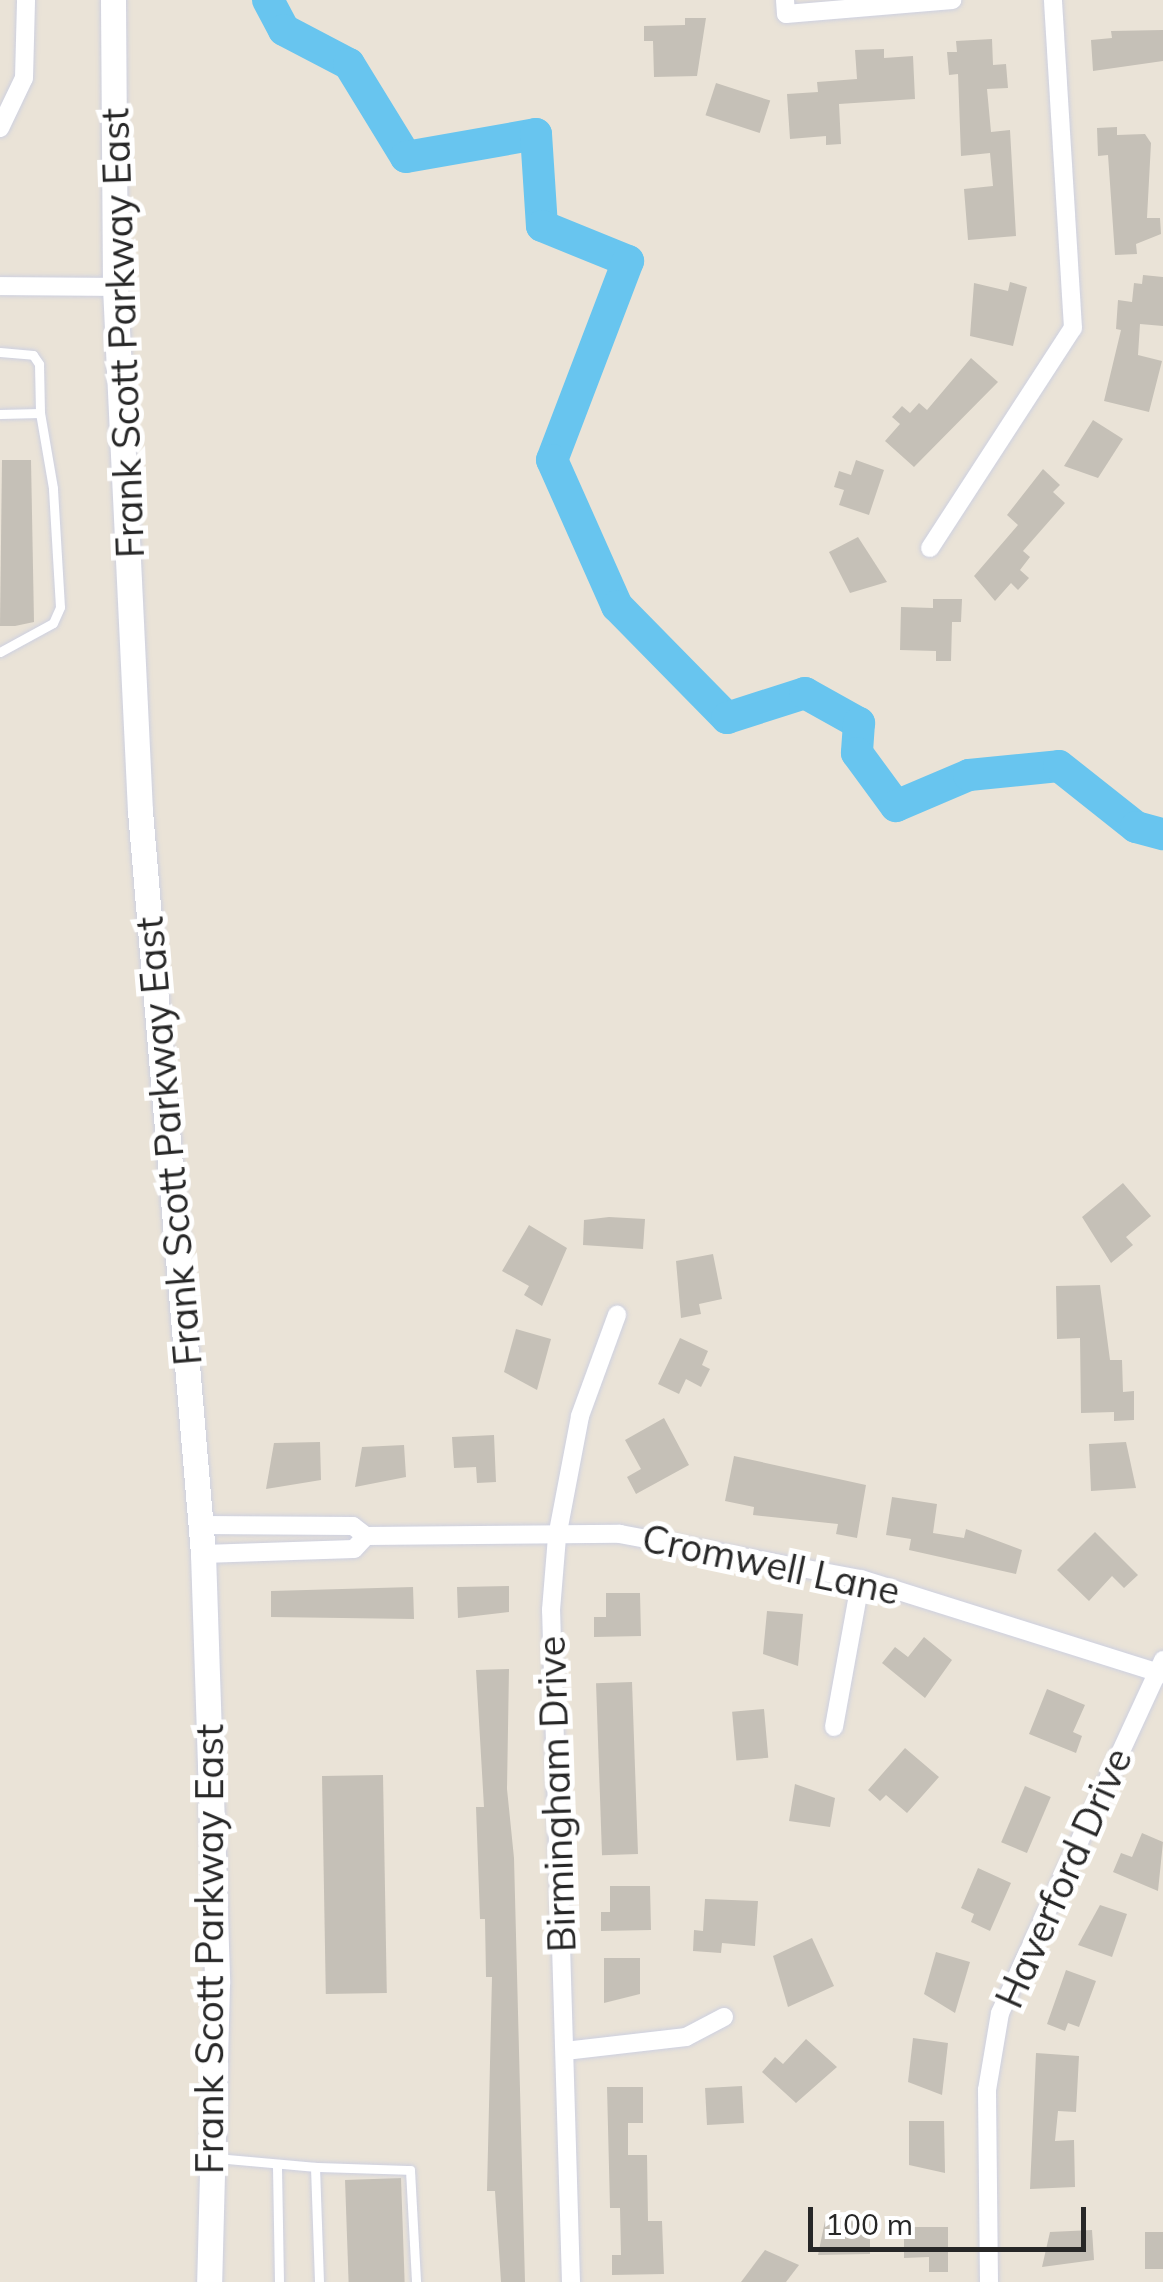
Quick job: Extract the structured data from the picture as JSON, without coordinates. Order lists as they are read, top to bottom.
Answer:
{
  "streets": {
    "main road": ["Frank Scott Parkway East"],
    "street": ["Cromwell Lane", "Birmingham Drive", "Haverford Drive"]
  },
  "crossings": [
    ["Frank Scott Parkway East", "Cromwell Lane"],
    ["Cromwell Lane", "Birmingham Drive"],
    ["Cromwell Lane", "Haverford Drive"]
  ],
  "scale_bar": "100 m"
}
